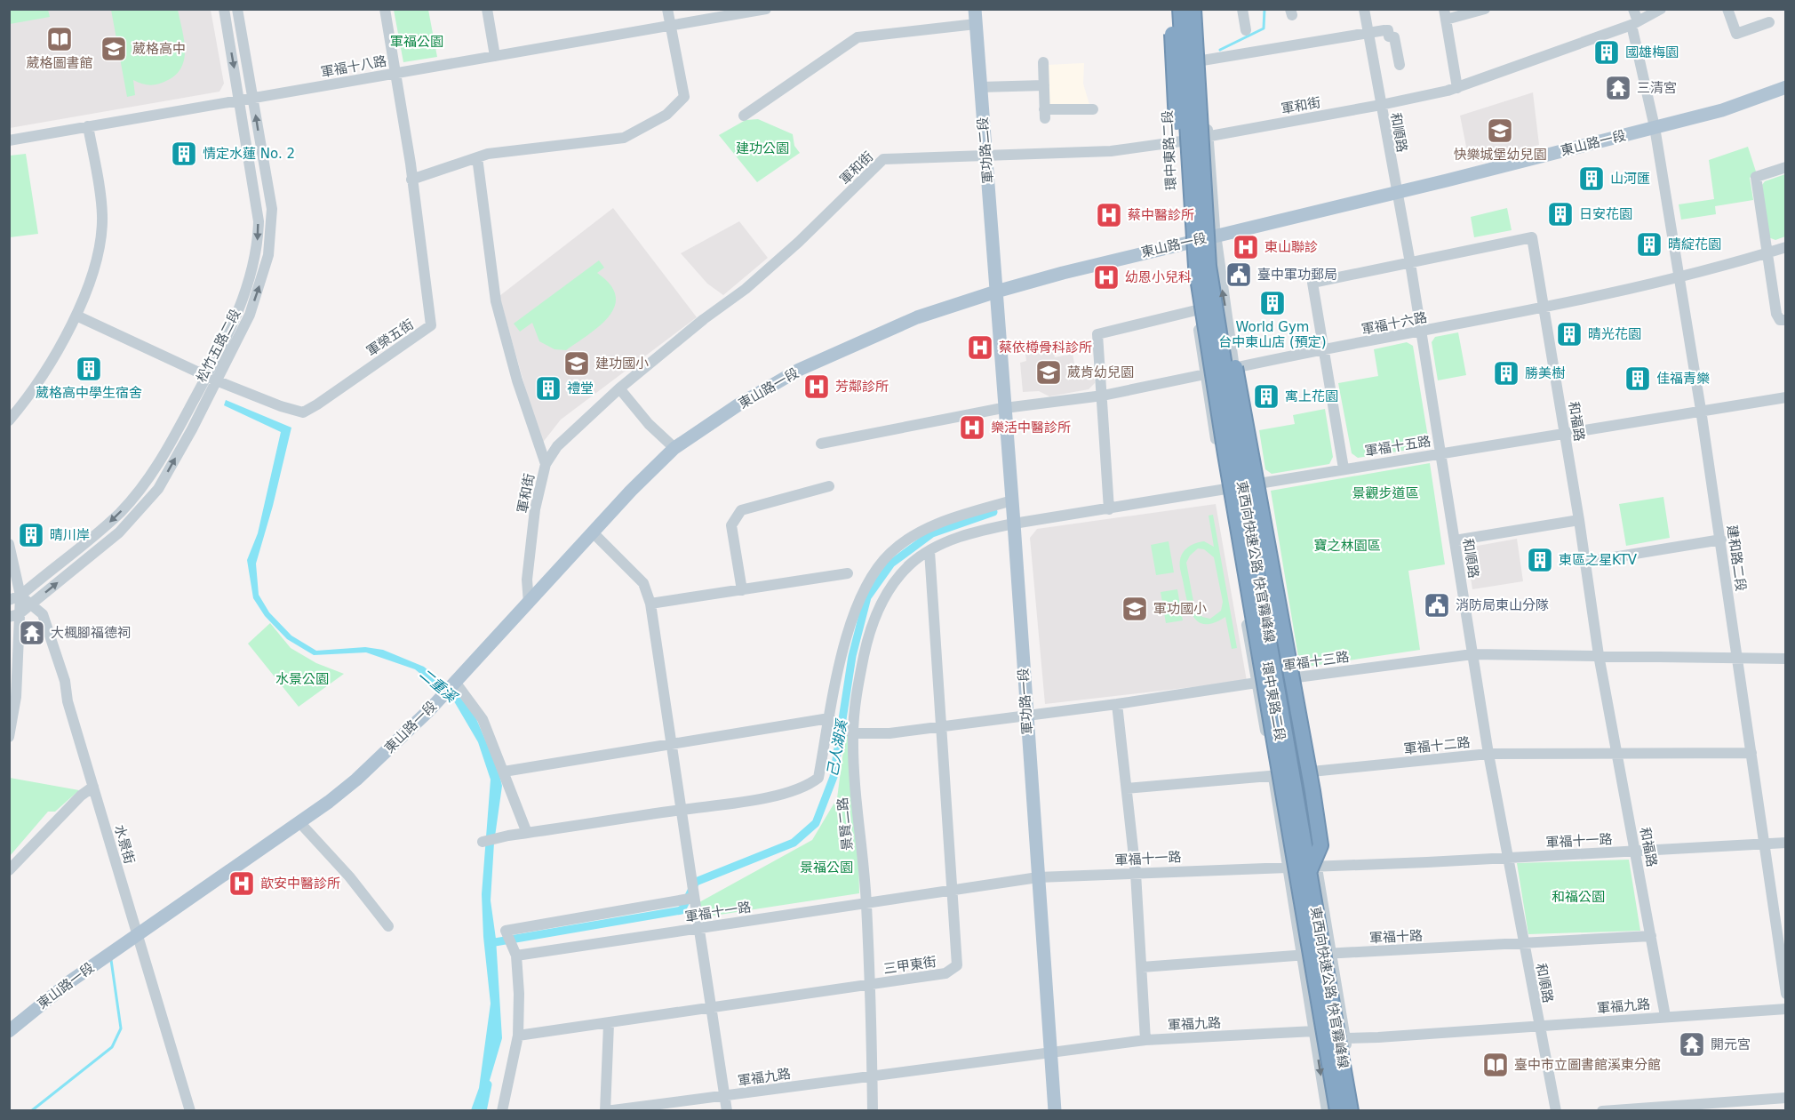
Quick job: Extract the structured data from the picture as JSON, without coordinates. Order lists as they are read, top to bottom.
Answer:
{
  "streets": {
    "highway": ["東西向快速公路 快官霧峰線"],
    "main road": ["東山路一段", "軍功路二段", "軍功路一段"],
    "street": [
      "軍福十八路",
      "軍和街",
      "和順路",
      "環中東路二段",
      "軍福十六路",
      "軍榮五街",
      "松竹五路二段",
      "和福路",
      "軍福十五路",
      "建和路二段",
      "軍福十三路",
      "軍福十二路",
      "景賢二路",
      "軍福十一路",
      "水景街",
      "軍福十路",
      "三甲東街",
      "軍福九路"
    ]
  },
  "crossings": [
    ["軍福十八路", "軍榮五街"],
    ["軍福十八路", "松竹五路二段"],
    ["軍和街", "和順路"],
    ["軍和街", "東山路一段"],
    ["軍和街", "軍功路二段"],
    ["軍和街", "環中東路二段"],
    ["軍和街", "建和路二段"],
    ["和順路", "東山路一段"],
    ["和順路", "軍福十六路"],
    ["和順路", "和福路"],
    ["和順路", "軍福十五路"],
    ["和順路", "軍福十三路"],
    ["和順路", "軍福十二路"],
    ["和順路", "軍福十一路"],
    ["和順路", "軍福十路"],
    ["和順路", "軍福九路"],
    ["東山路一段", "軍功路二段"],
    ["東山路一段", "環中東路二段"],
    ["東山路一段", "建和路二段"],
    ["東山路一段", "東西向快速公路 快官霧峰線"],
    ["東山路一段", "軍功路一段"],
    ["東山路一段", "水景街"],
    ["軍功路二段", "軍功路一段"],
    ["環中東路二段", "軍福十六路"],
    ["環中東路二段", "軍福十五路"],
    ["環中東路二段", "東西向快速公路 快官霧峰線"],
    ["環中東路二段", "軍福十三路"],
    ["環中東路二段", "軍福十二路"],
    ["環中東路二段", "軍福十一路"],
    ["環中東路二段", "軍福十路"],
    ["環中東路二段", "軍福九路"],
    ["軍福十六路", "和福路"],
    ["軍福十六路", "建和路二段"],
    ["軍福十六路", "軍功路一段"],
    ["軍榮五街", "松竹五路二段"],
    ["松竹五路二段", "水景街"],
    ["和福路", "軍福十五路"],
    ["和福路", "軍福十三路"],
    ["和福路", "軍福十二路"],
    ["和福路", "軍福十一路"],
    ["和福路", "軍福十路"],
    ["和福路", "軍福九路"],
    ["軍福十五路", "建和路二段"],
    ["軍福十五路", "軍功路一段"],
    ["軍福十五路", "景賢二路"],
    ["建和路二段", "軍福十三路"],
    ["建和路二段", "軍福十二路"],
    ["建和路二段", "軍福十一路"],
    ["東西向快速公路 快官霧峰線", "軍福十一路"],
    ["軍福十三路", "軍功路一段"],
    ["軍福十三路", "景賢二路"],
    ["軍福十三路", "三甲東街"],
    ["軍功路一段", "景賢二路"],
    ["軍功路一段", "軍福十一路"],
    ["軍功路一段", "軍福九路"],
    ["景賢二路", "軍福十一路"],
    ["景賢二路", "三甲東街"],
    ["景賢二路", "軍福九路"],
    ["軍福十一路", "三甲東街"]
  ],
  "water": ["二重溪", "己人湖溪"],
  "parks": [
    "軍福公園",
    "建功公園",
    "景觀步道區",
    "寶之林園區",
    "水景公園",
    "景福公園",
    "和福公園"
  ],
  "places": {
    "library": ["葳格圖書館", "臺中市立圖書館溪東分館"],
    "school or university": [
      "葳格高中",
      "快樂城堡幼兒園",
      "建功國小",
      "葳肯幼兒園",
      "軍功國小"
    ],
    "building": [
      "國雄梅園",
      "情定水蓮 No. 2",
      "山河匯",
      "日安花園",
      "晴綻花園",
      "World Gym 台中東山店 (預定)",
      "晴光花園",
      "葳格高中學生宿舍",
      "勝美樹",
      "佳福青樂",
      "禮堂",
      "寓上花園",
      "晴川岸",
      "東區之星KTV"
    ],
    "temple": ["三清宮", "大楓腳福德祠", "開元宮"],
    "hospital": [
      "蔡中醫診所",
      "東山聯診",
      "幼恩小兒科",
      "蔡依樽骨科診所",
      "芳鄰診所",
      "樂活中醫診所",
      "歆安中醫診所"
    ],
    "public building": ["臺中軍功郵局", "消防局東山分隊"]
  }
}
